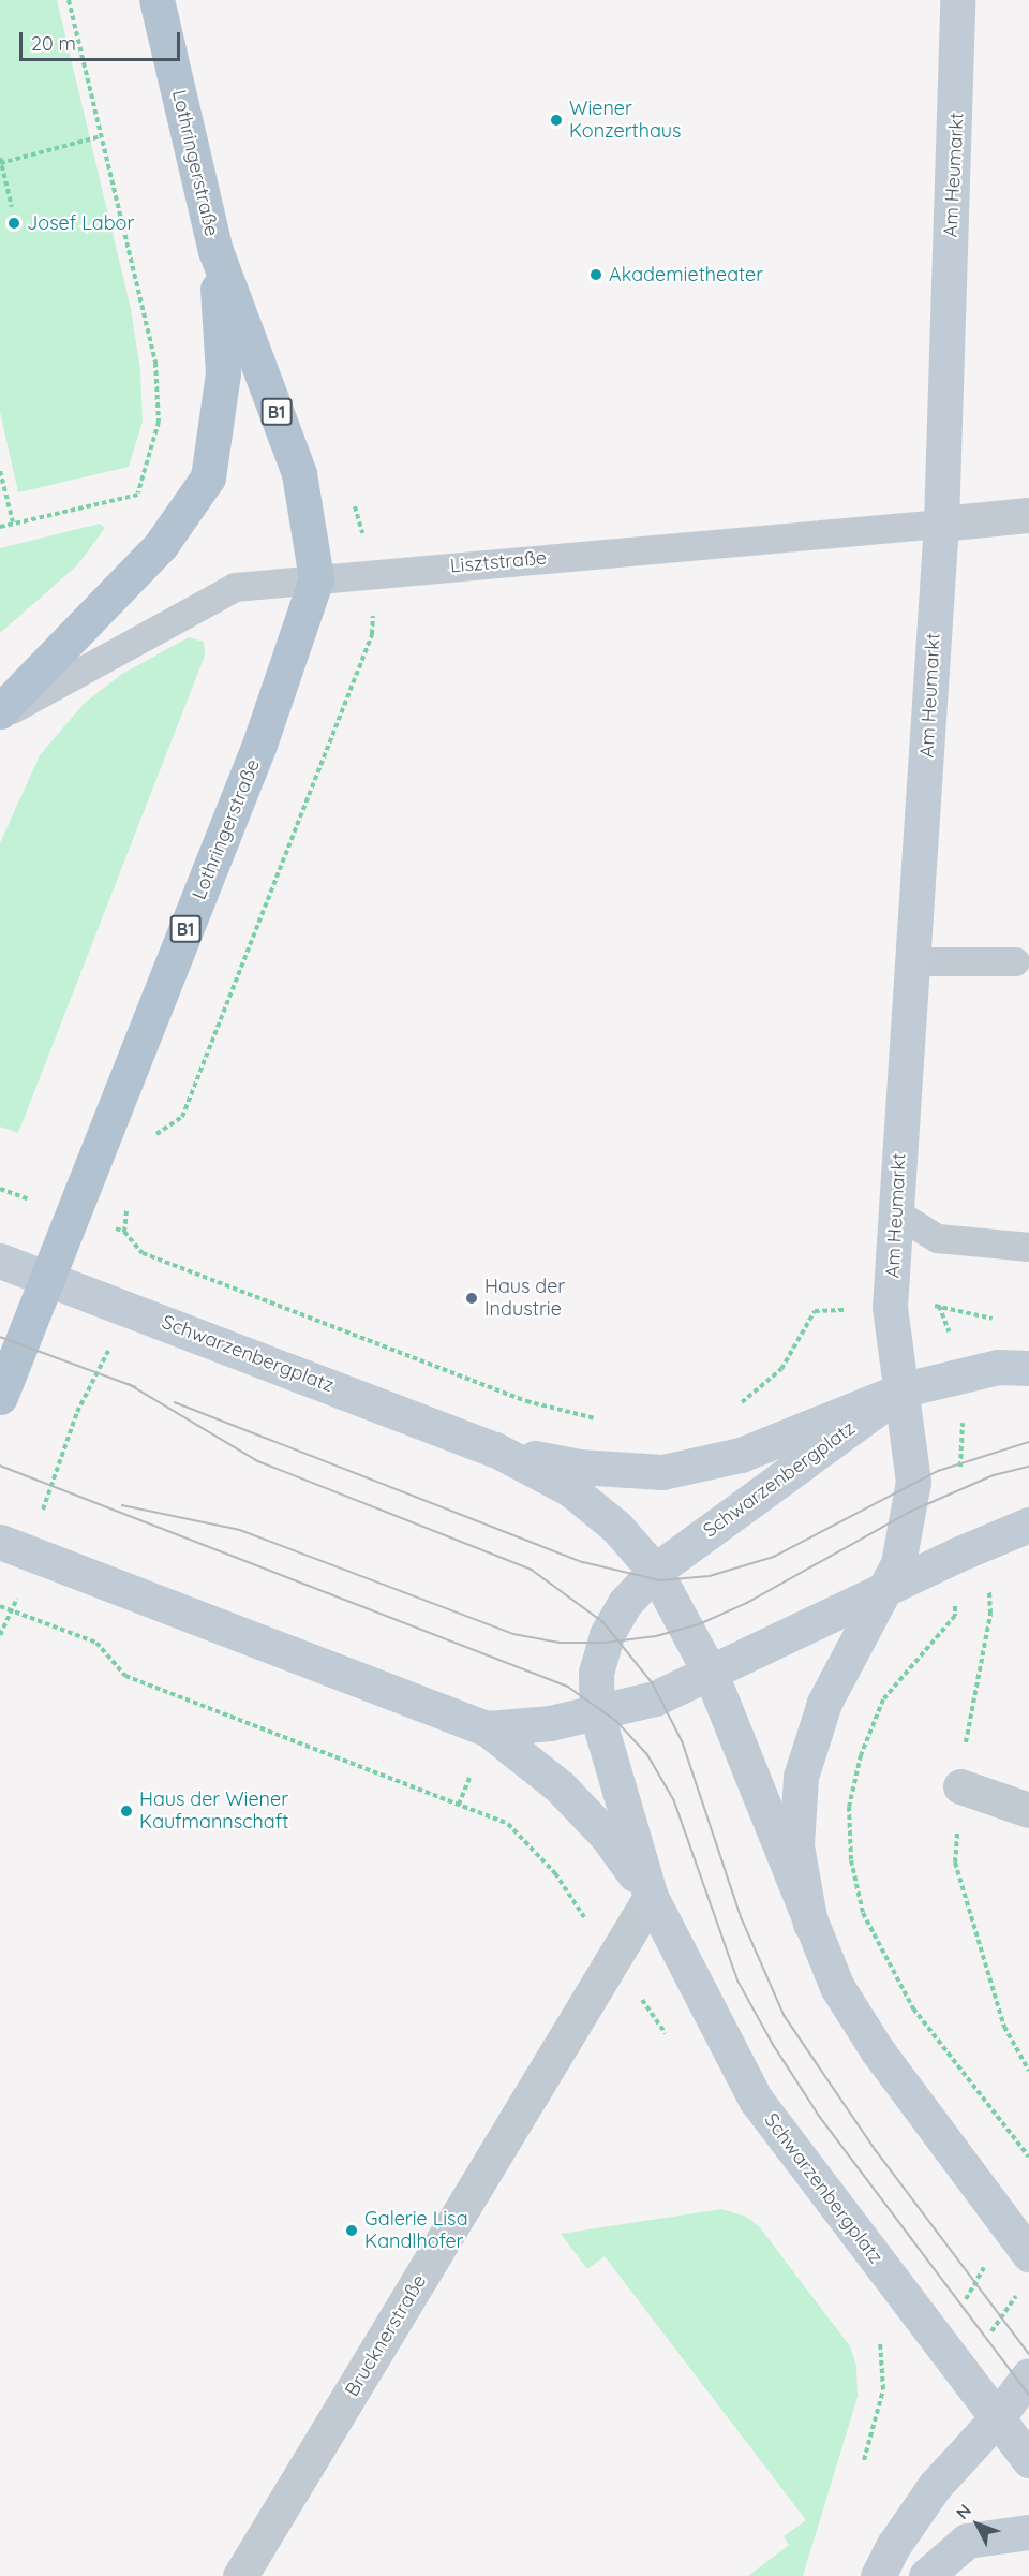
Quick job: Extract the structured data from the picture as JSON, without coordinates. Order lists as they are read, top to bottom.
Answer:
{
  "streets": {
    "main road": ["Lothringerstraße", "B1"],
    "street": [
      "Am Heumarkt",
      "Lisztstraße",
      "Schwarzenbergplatz",
      "Brucknerstraße"
    ]
  },
  "crossings": [
    ["Lothringerstraße", "Lisztstraße"],
    ["Lothringerstraße", "Schwarzenbergplatz"],
    ["Am Heumarkt", "Lisztstraße"],
    ["Am Heumarkt", "Schwarzenbergplatz"],
    ["Schwarzenbergplatz", "Brucknerstraße"]
  ],
  "places": [
    "Wiener Konzerthaus",
    "Josef Labor",
    "Akademietheater",
    "Haus der Industrie",
    "Haus der Wiener Kaufmannschaft",
    "Galerie Lisa Kandlhofer"
  ],
  "scale_bar": "20 m",
  "north": "top left"
}
